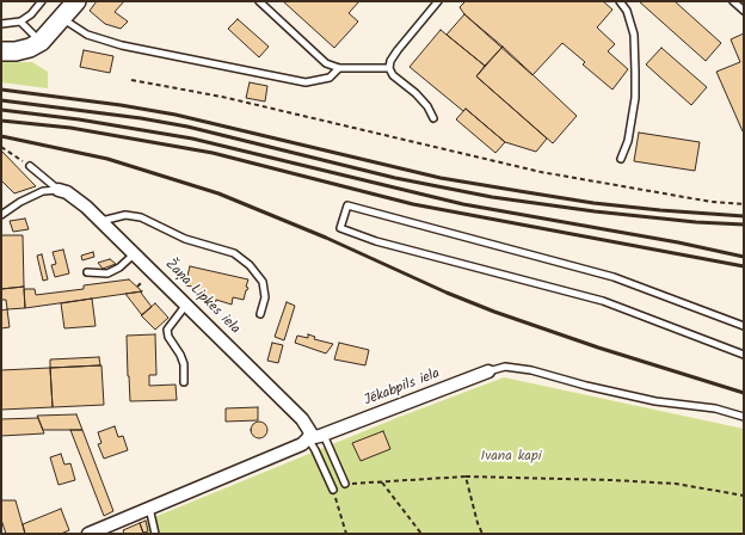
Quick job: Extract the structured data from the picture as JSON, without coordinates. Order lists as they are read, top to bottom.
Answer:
{
  "streets": {
    "street": ["Žaņa Lipkes iela", "Jēkabpils iela"]
  },
  "crossings": [
    ["Žaņa Lipkes iela", "Jēkabpils iela"]
  ],
  "parks": ["Ivana kapi"]
}
